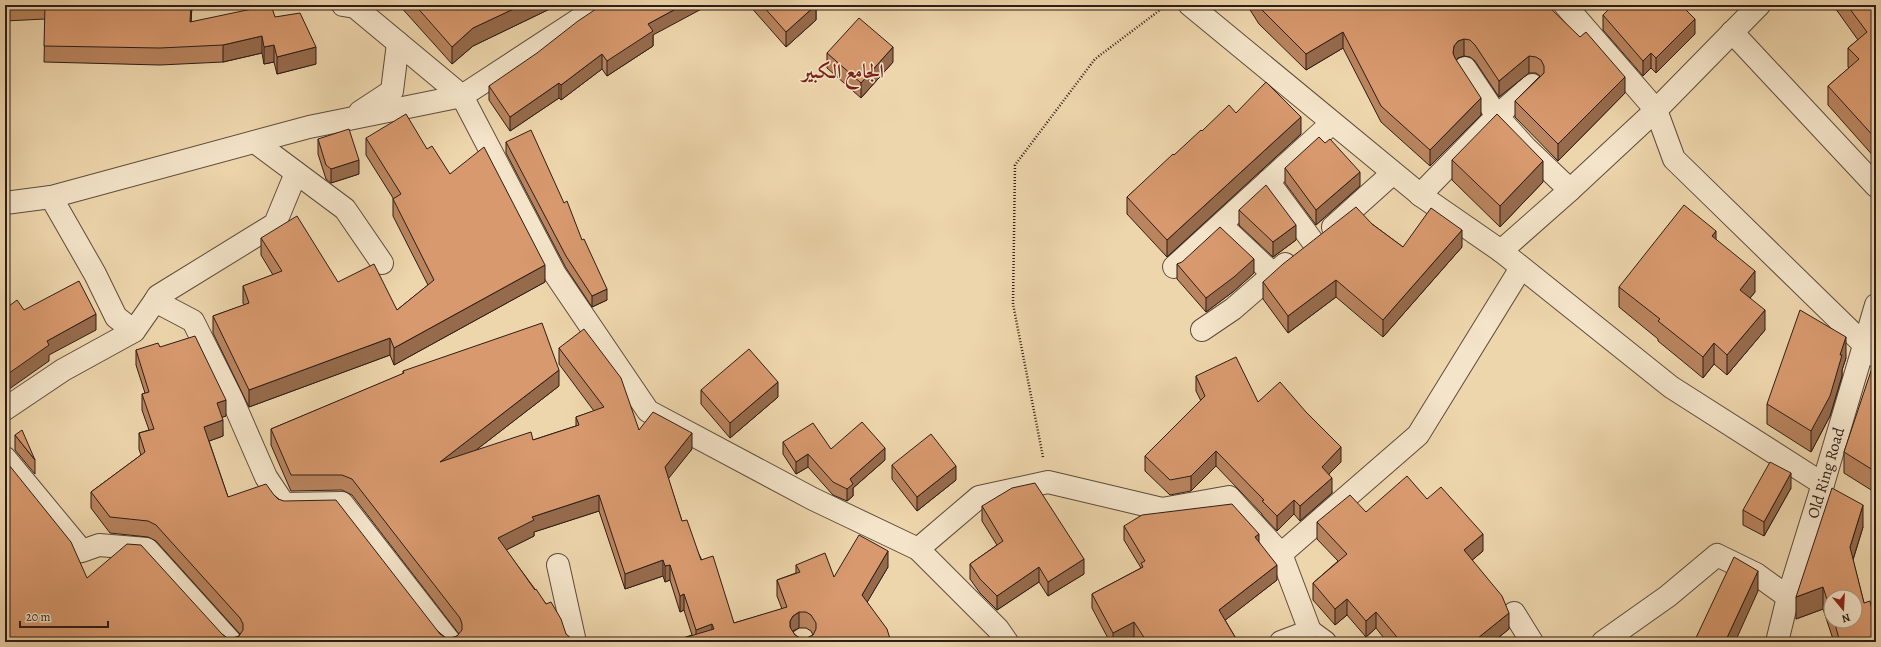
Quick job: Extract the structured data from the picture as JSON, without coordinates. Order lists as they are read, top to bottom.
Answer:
{
  "streets": {
    "street": ["Old Ring Road"]
  },
  "districts": ["الجامع الكبير"],
  "scale_bar": "20 m",
  "north": "bottom"
}
